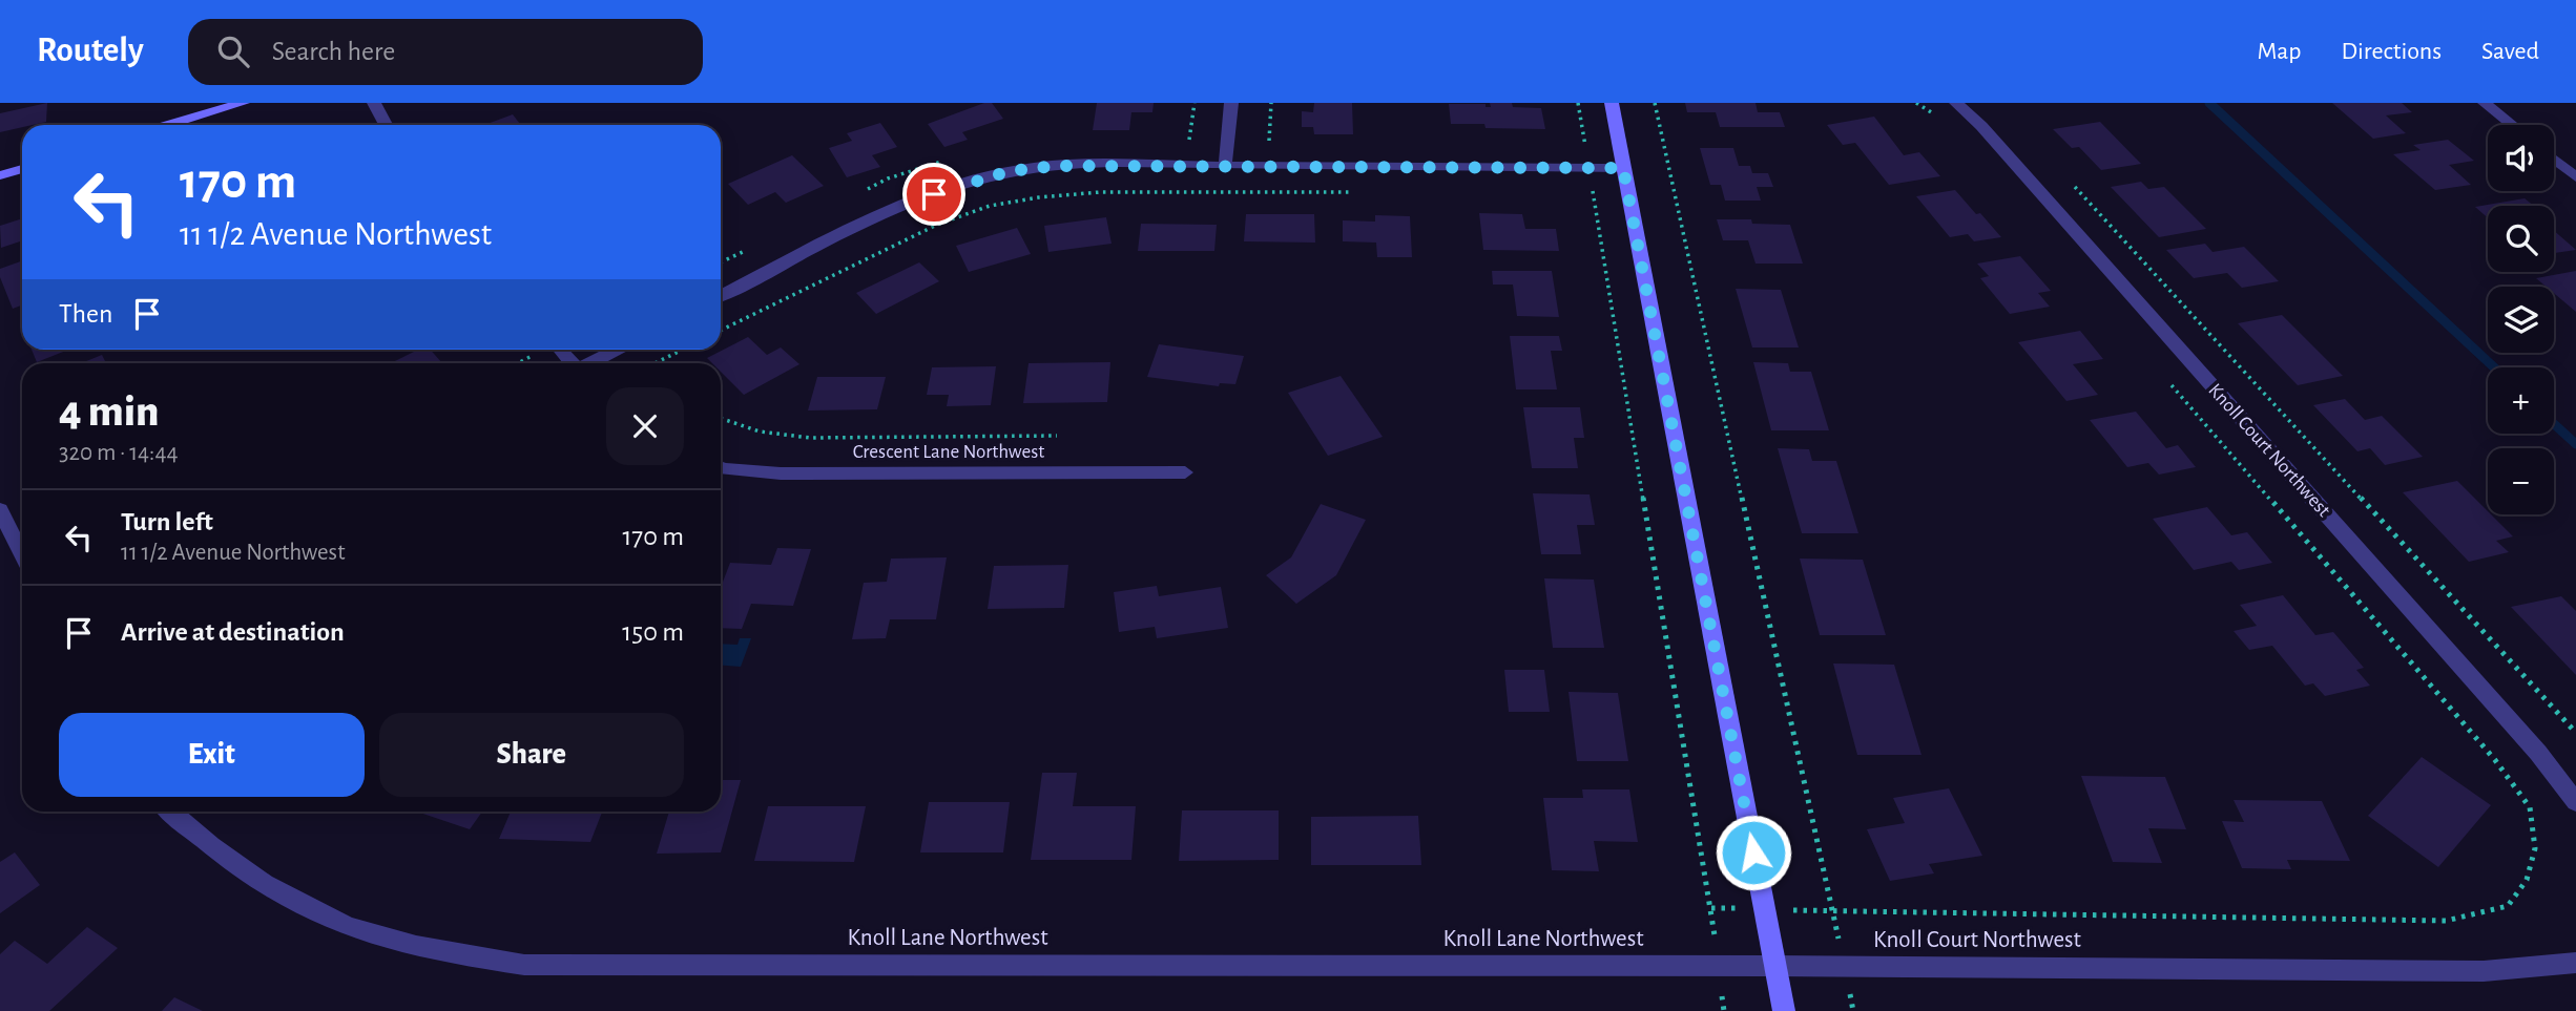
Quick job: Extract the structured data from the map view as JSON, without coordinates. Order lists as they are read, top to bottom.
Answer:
{
  "streets": {
    "street": ["Knoll Court Northwest", "Crescent Lane Northwest", "Knoll Lane Northwest"]
  },
  "crossings": [
    ["Knoll Court Northwest", "Knoll Lane Northwest"]
  ],
  "page": {
    "header": "Routely",
    "search": "Search here",
    "nav": ["Map", "Directions", "Saved"],
    "map_buttons": ["+", "−"],
    "turn": ["170 m", "11 1/2 Avenue Northwest"],
    "then": "Then",
    "heading": ["4 min", "320 m · 14:44"],
    "list": [
      {
        "name": "Turn left",
        "note": "11 1/2 Avenue Northwest",
        "value": "170 m"
      },
      {
        "name": "Arrive at destination",
        "value": "150 m"
      }
    ],
    "buttons": ["Exit", "Share"]
  }
}
